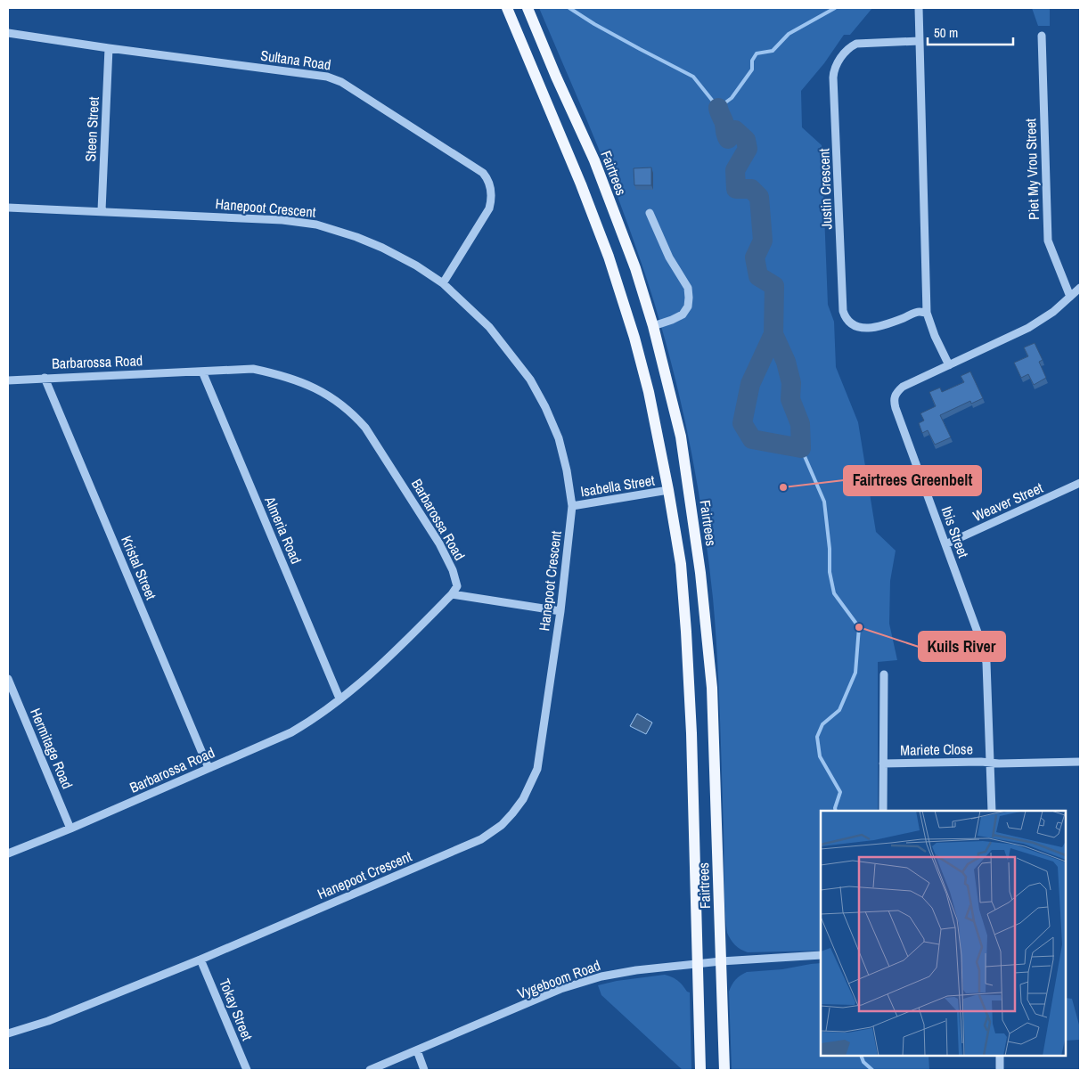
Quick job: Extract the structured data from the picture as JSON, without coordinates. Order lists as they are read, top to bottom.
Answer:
{
  "streets": {
    "main road": ["Fairtrees"],
    "street": [
      "Sultana Road",
      "Steen Street",
      "Piet My Vrou Street",
      "Justin Crescent",
      "Hanepoot Crescent",
      "Barbarossa Road",
      "Isabella Street",
      "Weaver Street",
      "Almeria Road",
      "Ibis Street",
      "Kristal Street",
      "Hermitage Road",
      "Mariete Close",
      "Vygeboom Road",
      "Tokay Street"
    ]
  },
  "crossings": [
    ["Sultana Road", "Steen Street"],
    ["Sultana Road", "Hanepoot Crescent"],
    ["Steen Street", "Hanepoot Crescent"],
    ["Piet My Vrou Street", "Ibis Street"],
    ["Fairtrees", "Isabella Street"],
    ["Fairtrees", "Vygeboom Road"],
    ["Hanepoot Crescent", "Isabella Street"],
    ["Hanepoot Crescent", "Tokay Street"],
    ["Barbarossa Road", "Almeria Road"],
    ["Barbarossa Road", "Kristal Street"],
    ["Barbarossa Road", "Hermitage Road"],
    ["Weaver Street", "Ibis Street"],
    ["Ibis Street", "Mariete Close"]
  ],
  "places": ["Fairtrees Greenbelt", "Kuils River"],
  "scale_bar": "50 m"
}
